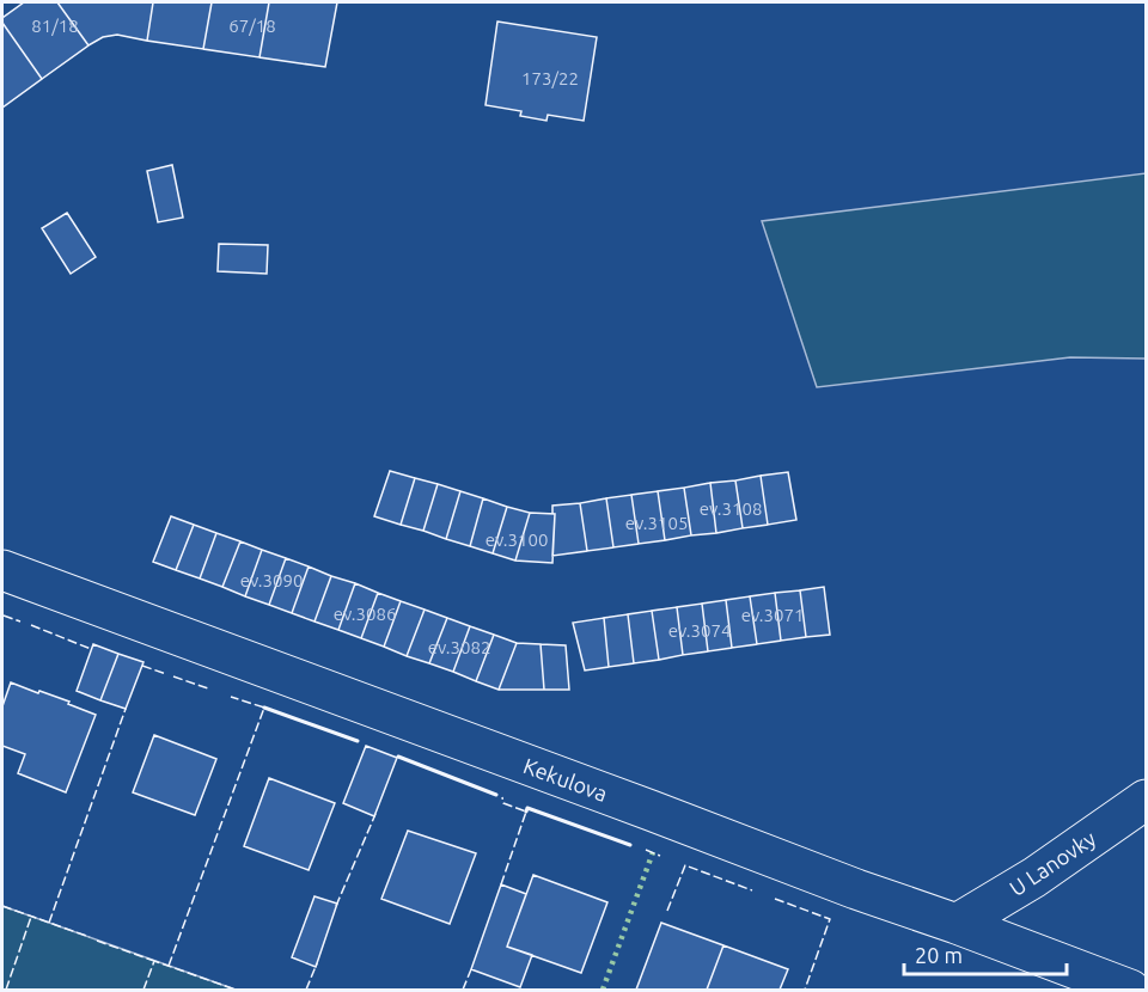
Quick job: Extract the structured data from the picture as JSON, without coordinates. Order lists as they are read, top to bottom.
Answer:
{
  "streets": {
    "street": ["Kekulova", "U Lanovky"]
  },
  "crossings": [
    ["Kekulova", "U Lanovky"]
  ],
  "house_numbers": [
    "81/18",
    "67/18",
    "173/22",
    "ev.3108",
    "ev.3105",
    "ev.3100",
    "ev.3090",
    "ev.3086",
    "ev.3071",
    "ev.3074",
    "ev.3082"
  ],
  "scale_bar": "20 m"
}
